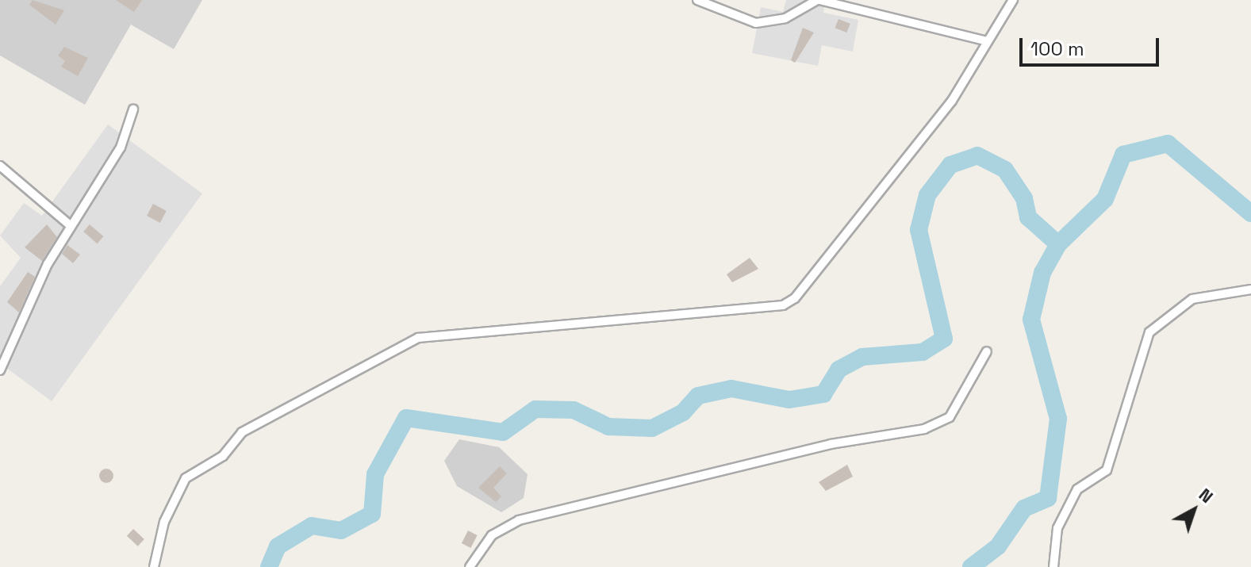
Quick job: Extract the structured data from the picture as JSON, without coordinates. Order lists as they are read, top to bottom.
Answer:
{
  "scale_bar": "100 m",
  "north": "top right"
}
